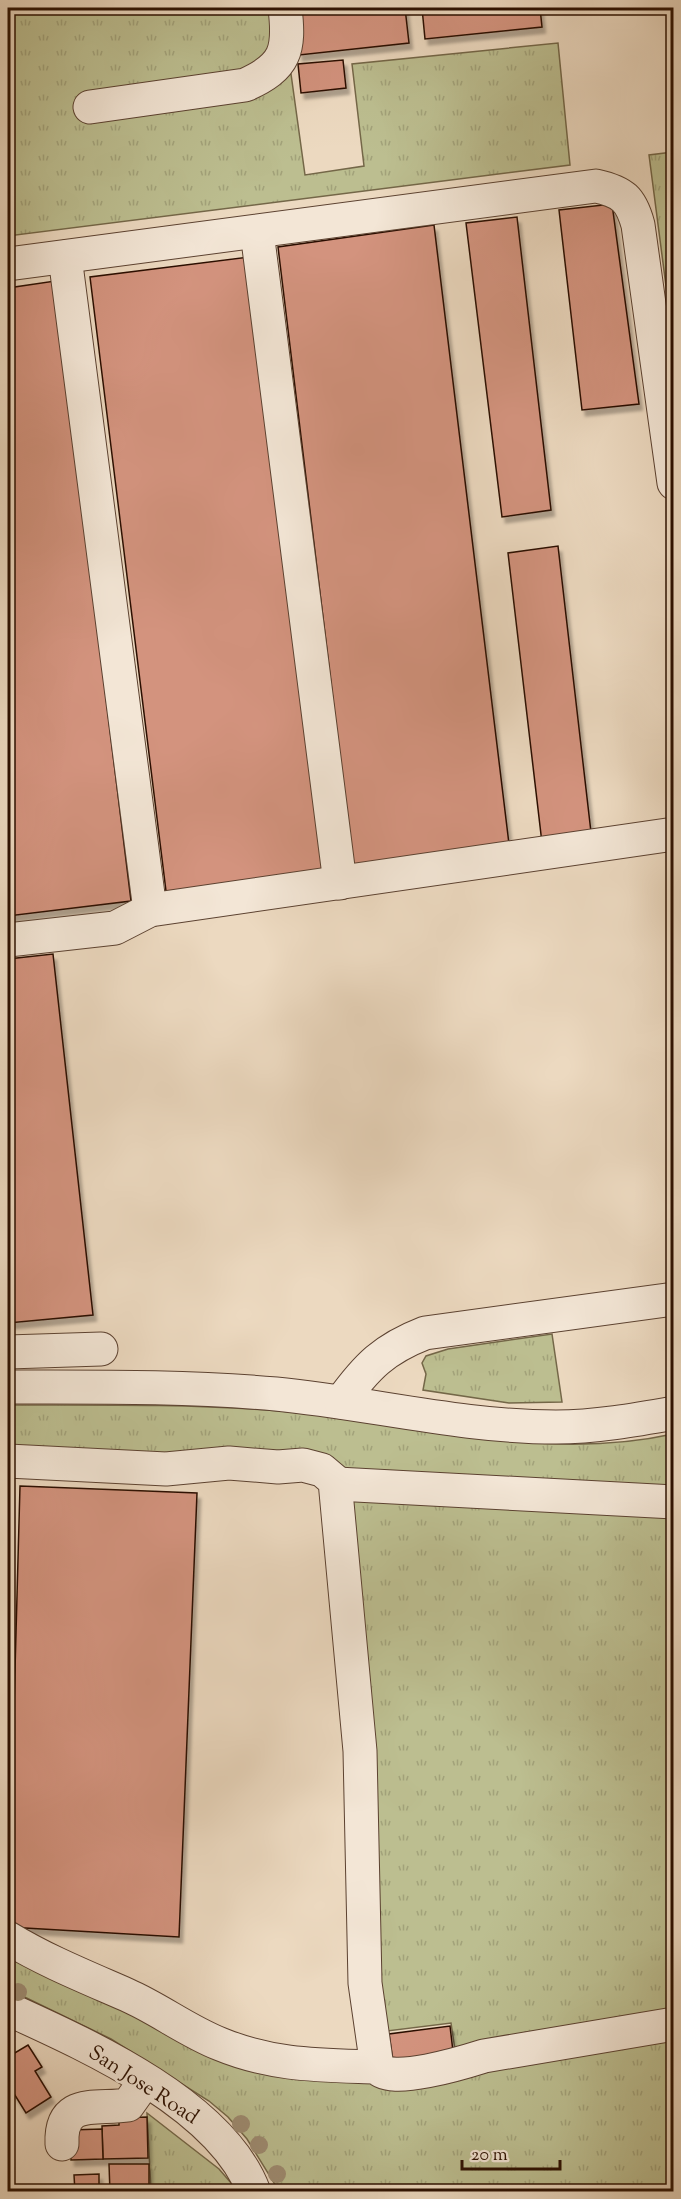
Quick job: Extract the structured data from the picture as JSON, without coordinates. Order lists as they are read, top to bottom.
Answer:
{
  "streets": {
    "street": ["San Jose Road"]
  },
  "scale_bar": "20 m"
}
